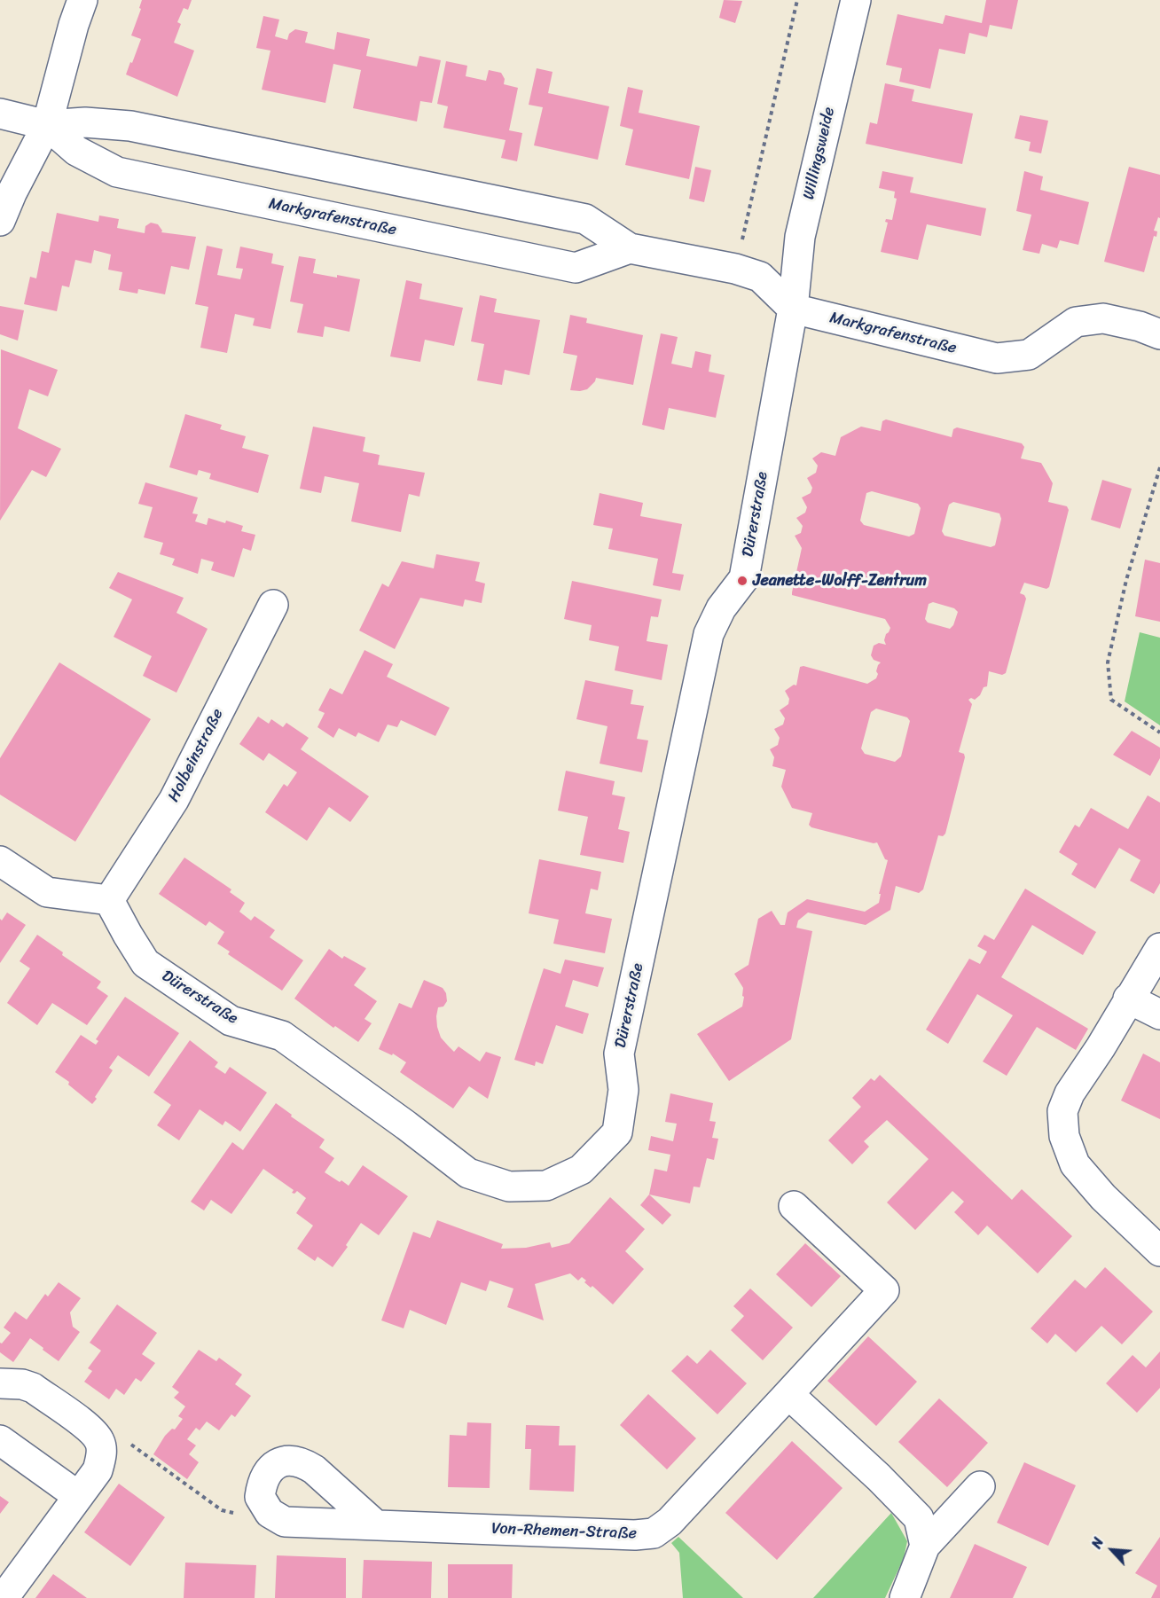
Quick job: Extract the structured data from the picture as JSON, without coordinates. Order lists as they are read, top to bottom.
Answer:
{
  "streets": {
    "street": [
      "Willingsweide",
      "Markgrafenstraße",
      "Dürerstraße",
      "Holbeinstraße",
      "Von-Rhemen-Straße"
    ]
  },
  "crossings": [
    ["Willingsweide", "Markgrafenstraße"],
    ["Willingsweide", "Dürerstraße"],
    ["Markgrafenstraße", "Dürerstraße"],
    ["Dürerstraße", "Holbeinstraße"]
  ],
  "places": ["Jeanette-Wolff-Zentrum"],
  "north": "top left"
}
